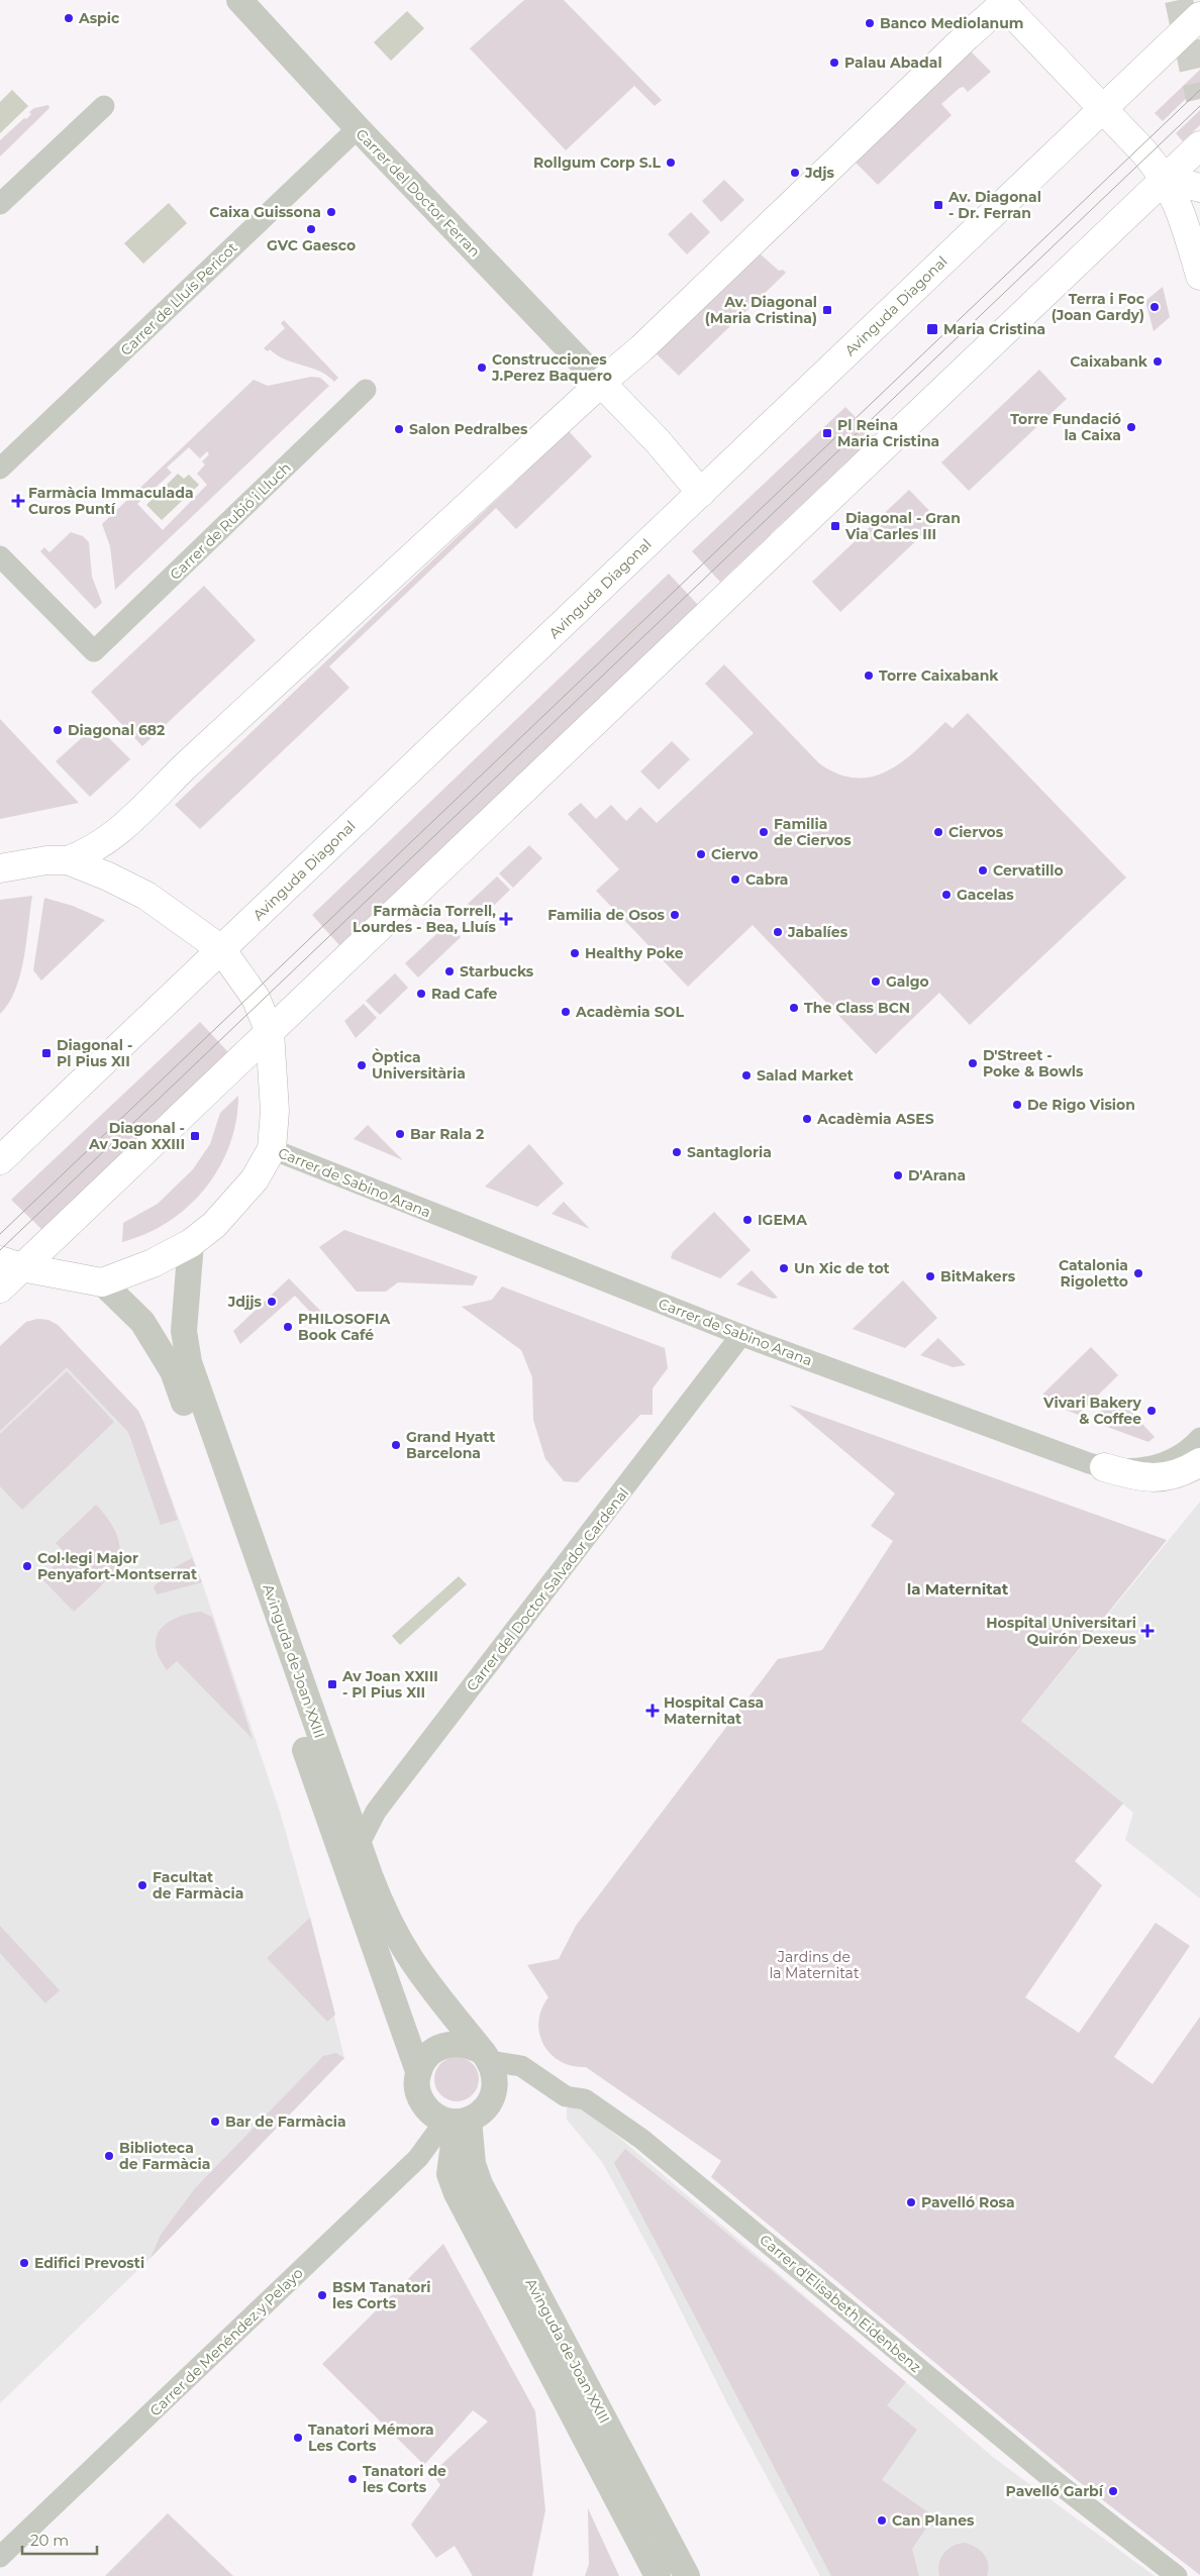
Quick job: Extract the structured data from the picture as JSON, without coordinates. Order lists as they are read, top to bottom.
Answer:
{
  "streets": {
    "main road": ["Avinguda Diagonal"],
    "street": [
      "Carrer del Doctor Ferran",
      "Carrer de Lluís Pericot",
      "Carrer de Rubió i Lluch",
      "Carrer de Sabino Arana",
      "Carrer del Doctor Salvador Cardenal",
      "Avinguda de Joan XXIII",
      "Carrer d'Elisabeth Eidenbenz",
      "Carrer de Menéndez y Pelayo"
    ]
  },
  "crossings": [
    ["Carrer del Doctor Ferran", "Carrer de Lluís Pericot"],
    ["Carrer de Sabino Arana", "Carrer del Doctor Salvador Cardenal"],
    ["Carrer del Doctor Salvador Cardenal", "Avinguda de Joan XXIII"],
    ["Avinguda de Joan XXIII", "Carrer d'Elisabeth Eidenbenz"],
    ["Avinguda de Joan XXIII", "Carrer de Menéndez y Pelayo"],
    ["Carrer d'Elisabeth Eidenbenz", "Carrer de Menéndez y Pelayo"]
  ],
  "districts": ["la Maternitat"],
  "parks": ["Jardins de la Maternitat"],
  "places": {
    "other": [
      "Aspic",
      "Banco Mediolanum",
      "Palau Abadal",
      "Rollgum Corp S.L",
      "Jdjs",
      "Caixa Guissona",
      "GVC Gaesco",
      "Terra i Foc (Joan Gardy)",
      "Caixabank",
      "Construcciones J.Perez Baquero",
      "Torre Fundació la Caixa",
      "Salon Pedralbes",
      "Torre Caixabank",
      "Diagonal 682",
      "Familia de Ciervos",
      "Ciervos",
      "Ciervo",
      "Cervatillo",
      "Cabra",
      "Gacelas",
      "Familia de Osos",
      "Jabalíes",
      "Healthy Poke",
      "Starbucks",
      "Galgo",
      "Rad Cafe",
      "The Class BCN",
      "Acadèmia SOL",
      "D'Street - Poke & Bowls",
      "Òptica Universitària",
      "Salad Market",
      "De Rigo Vision",
      "Acadèmia ASES",
      "Bar Rala 2",
      "Santagloria",
      "D'Arana",
      "IGEMA",
      "Un Xic de tot",
      "Catalonia Rigoletto",
      "BitMakers",
      "Jdjjs",
      "PHILOSOFIA Book Café",
      "Vivari Bakery & Coffee",
      "Grand Hyatt Barcelona",
      "Col·legi Major Penyafort-Montserrat",
      "Facultat de Farmàcia",
      "Bar de Farmàcia",
      "Biblioteca de Farmàcia",
      "Pavelló Rosa",
      "Edifici Prevosti",
      "BSM Tanatori les Corts",
      "Tanatori Mémora Les Corts",
      "Tanatori de les Corts",
      "Pavelló Garbí",
      "Can Planes"
    ],
    "transit": [
      "Av. Diagonal - Dr. Ferran",
      "Av. Diagonal (Maria Cristina)",
      "Maria Cristina",
      "Pl Reina Maria Cristina",
      "Diagonal - Gran Via Carles III",
      "Diagonal - Pl Pius XII",
      "Diagonal - Av Joan XXIII",
      "Av Joan XXIII - Pl Pius XII"
    ],
    "health": [
      "Farmàcia Immaculada Curos Puntí",
      "Farmàcia Torrell, Lourdes - Bea, Lluís",
      "Hospital Universitari Quirón Dexeus",
      "Hospital Casa Maternitat"
    ]
  },
  "scale_bar": "20 m"
}
